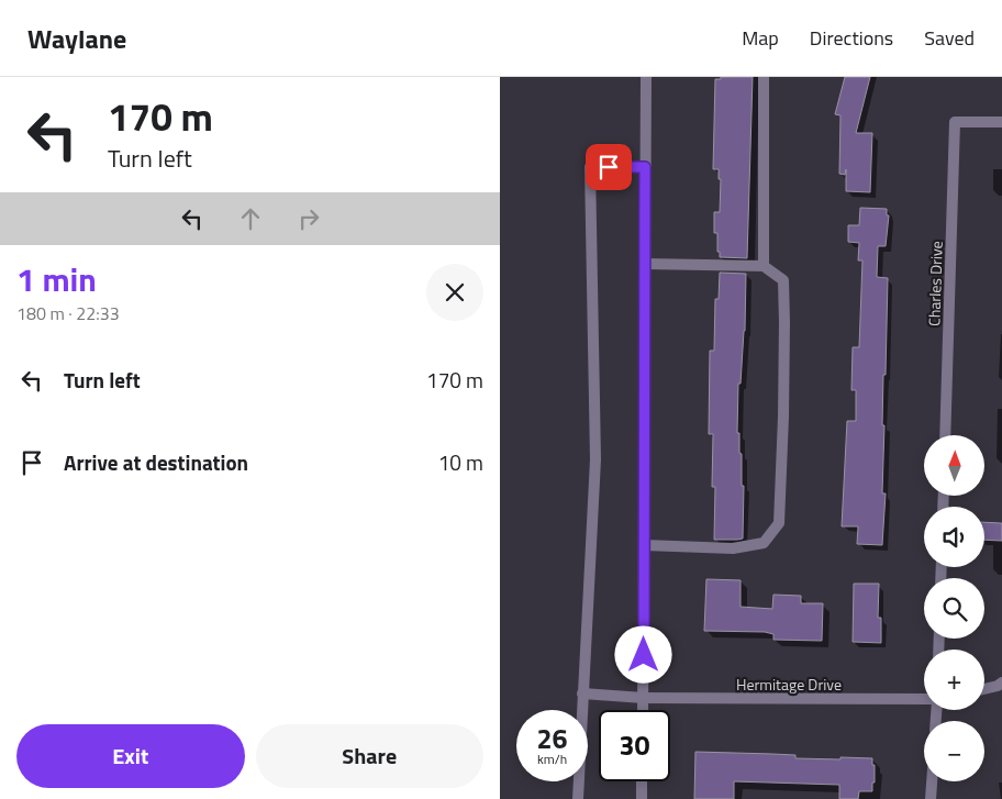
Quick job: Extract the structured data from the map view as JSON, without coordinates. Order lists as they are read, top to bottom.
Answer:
{
  "streets": {
    "street": ["Charles Drive", "Hermitage Drive"]
  },
  "north": "top",
  "page": {
    "header": "Waylane",
    "nav": ["Map", "Directions", "Saved"],
    "turn": ["170 m", "Turn left"],
    "heading": ["1 min", "180 m · 22:33"],
    "list": [
      {
        "name": "Turn left",
        "value": "170 m"
      },
      {
        "name": "Arrive at destination",
        "value": "10 m"
      }
    ],
    "map_buttons": ["+", "−"],
    "speed": "26 km/h",
    "limit": "30",
    "buttons": ["Exit", "Share"]
  }
}
